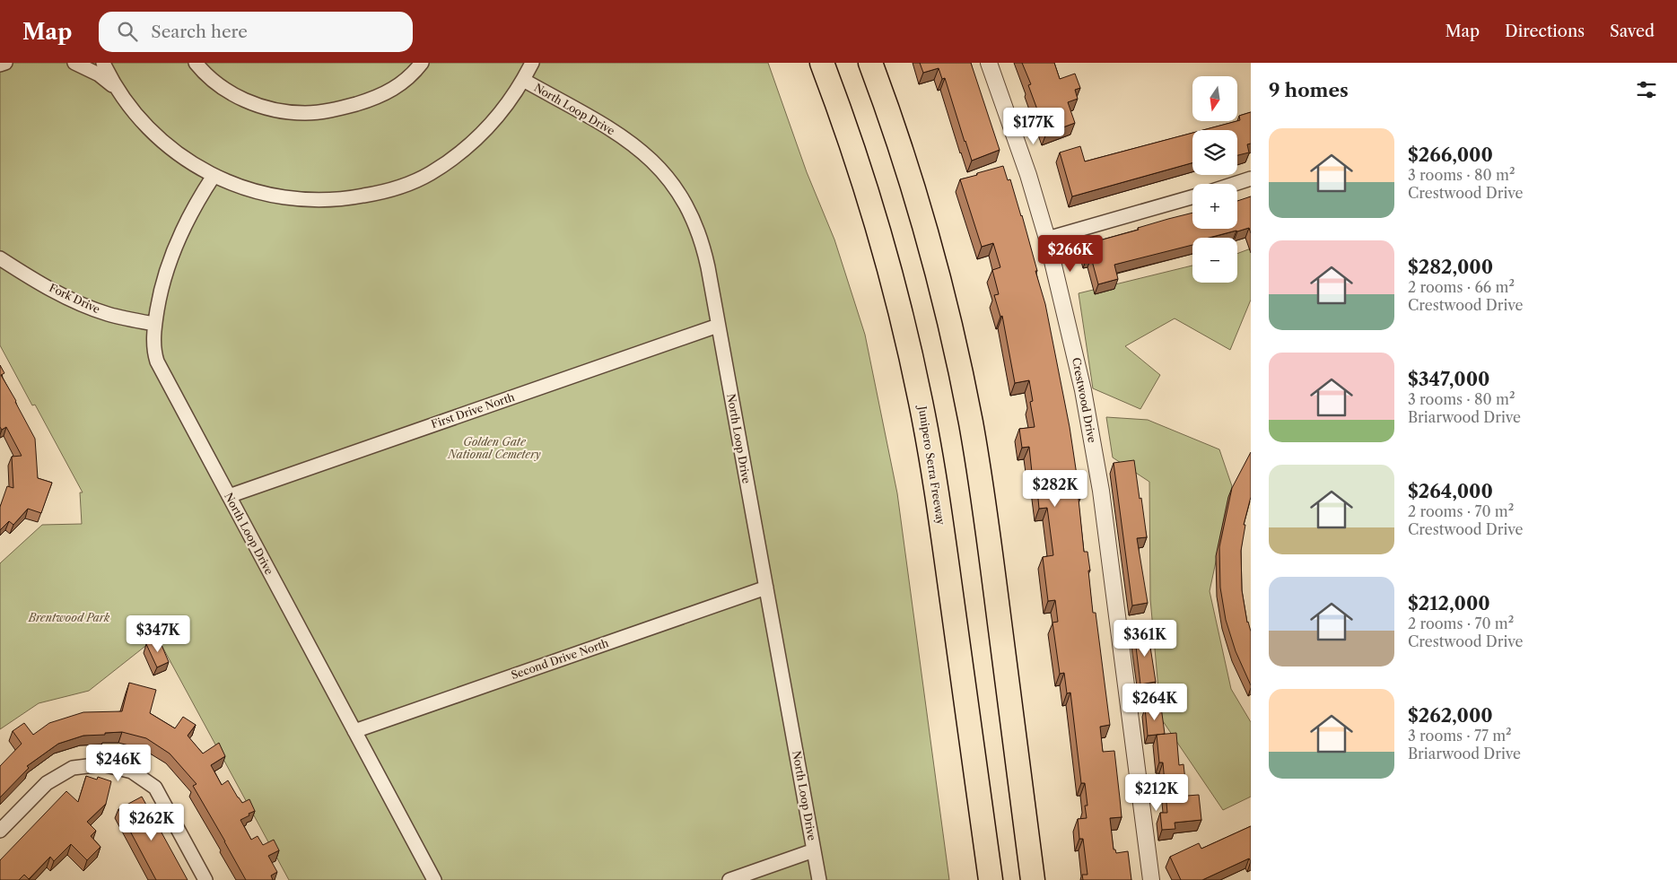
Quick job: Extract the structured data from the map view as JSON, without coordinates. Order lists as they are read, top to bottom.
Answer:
{
  "streets": {
    "highway": ["Junipero Serra Freeway"],
    "street": [
      "North Loop Drive",
      "Fork Drive",
      "Crestwood Drive",
      "First Drive North",
      "Second Drive North"
    ]
  },
  "crossings": [
    ["North Loop Drive", "Fork Drive"],
    ["North Loop Drive", "First Drive North"],
    ["North Loop Drive", "Second Drive North"]
  ],
  "parks": ["Golden Gate National Cemetery", "Brentwood Park"],
  "north": "bottom",
  "page": {
    "header": "Map",
    "search": "Search here",
    "nav": ["Map", "Directions", "Saved"],
    "heading": "9 homes",
    "map_buttons": ["+", "−"],
    "price": [
      "$177K",
      "$266K",
      "$282K",
      "$347K",
      "$361K",
      "$264K",
      "$246K",
      "$212K",
      "$262K"
    ],
    "list": [
      {
        "name": "$266,000",
        "note": "3 rooms · 80 m² · Crestwood Drive"
      },
      {
        "name": "$282,000",
        "note": "2 rooms · 66 m² · Crestwood Drive"
      },
      {
        "name": "$347,000",
        "note": "3 rooms · 80 m² · Briarwood Drive"
      },
      {
        "name": "$264,000",
        "note": "2 rooms · 70 m² · Crestwood Drive"
      },
      {
        "name": "$212,000",
        "note": "2 rooms · 70 m² · Crestwood Drive"
      },
      {
        "name": "$262,000",
        "note": "3 rooms · 77 m² · Briarwood Drive"
      }
    ]
  }
}
